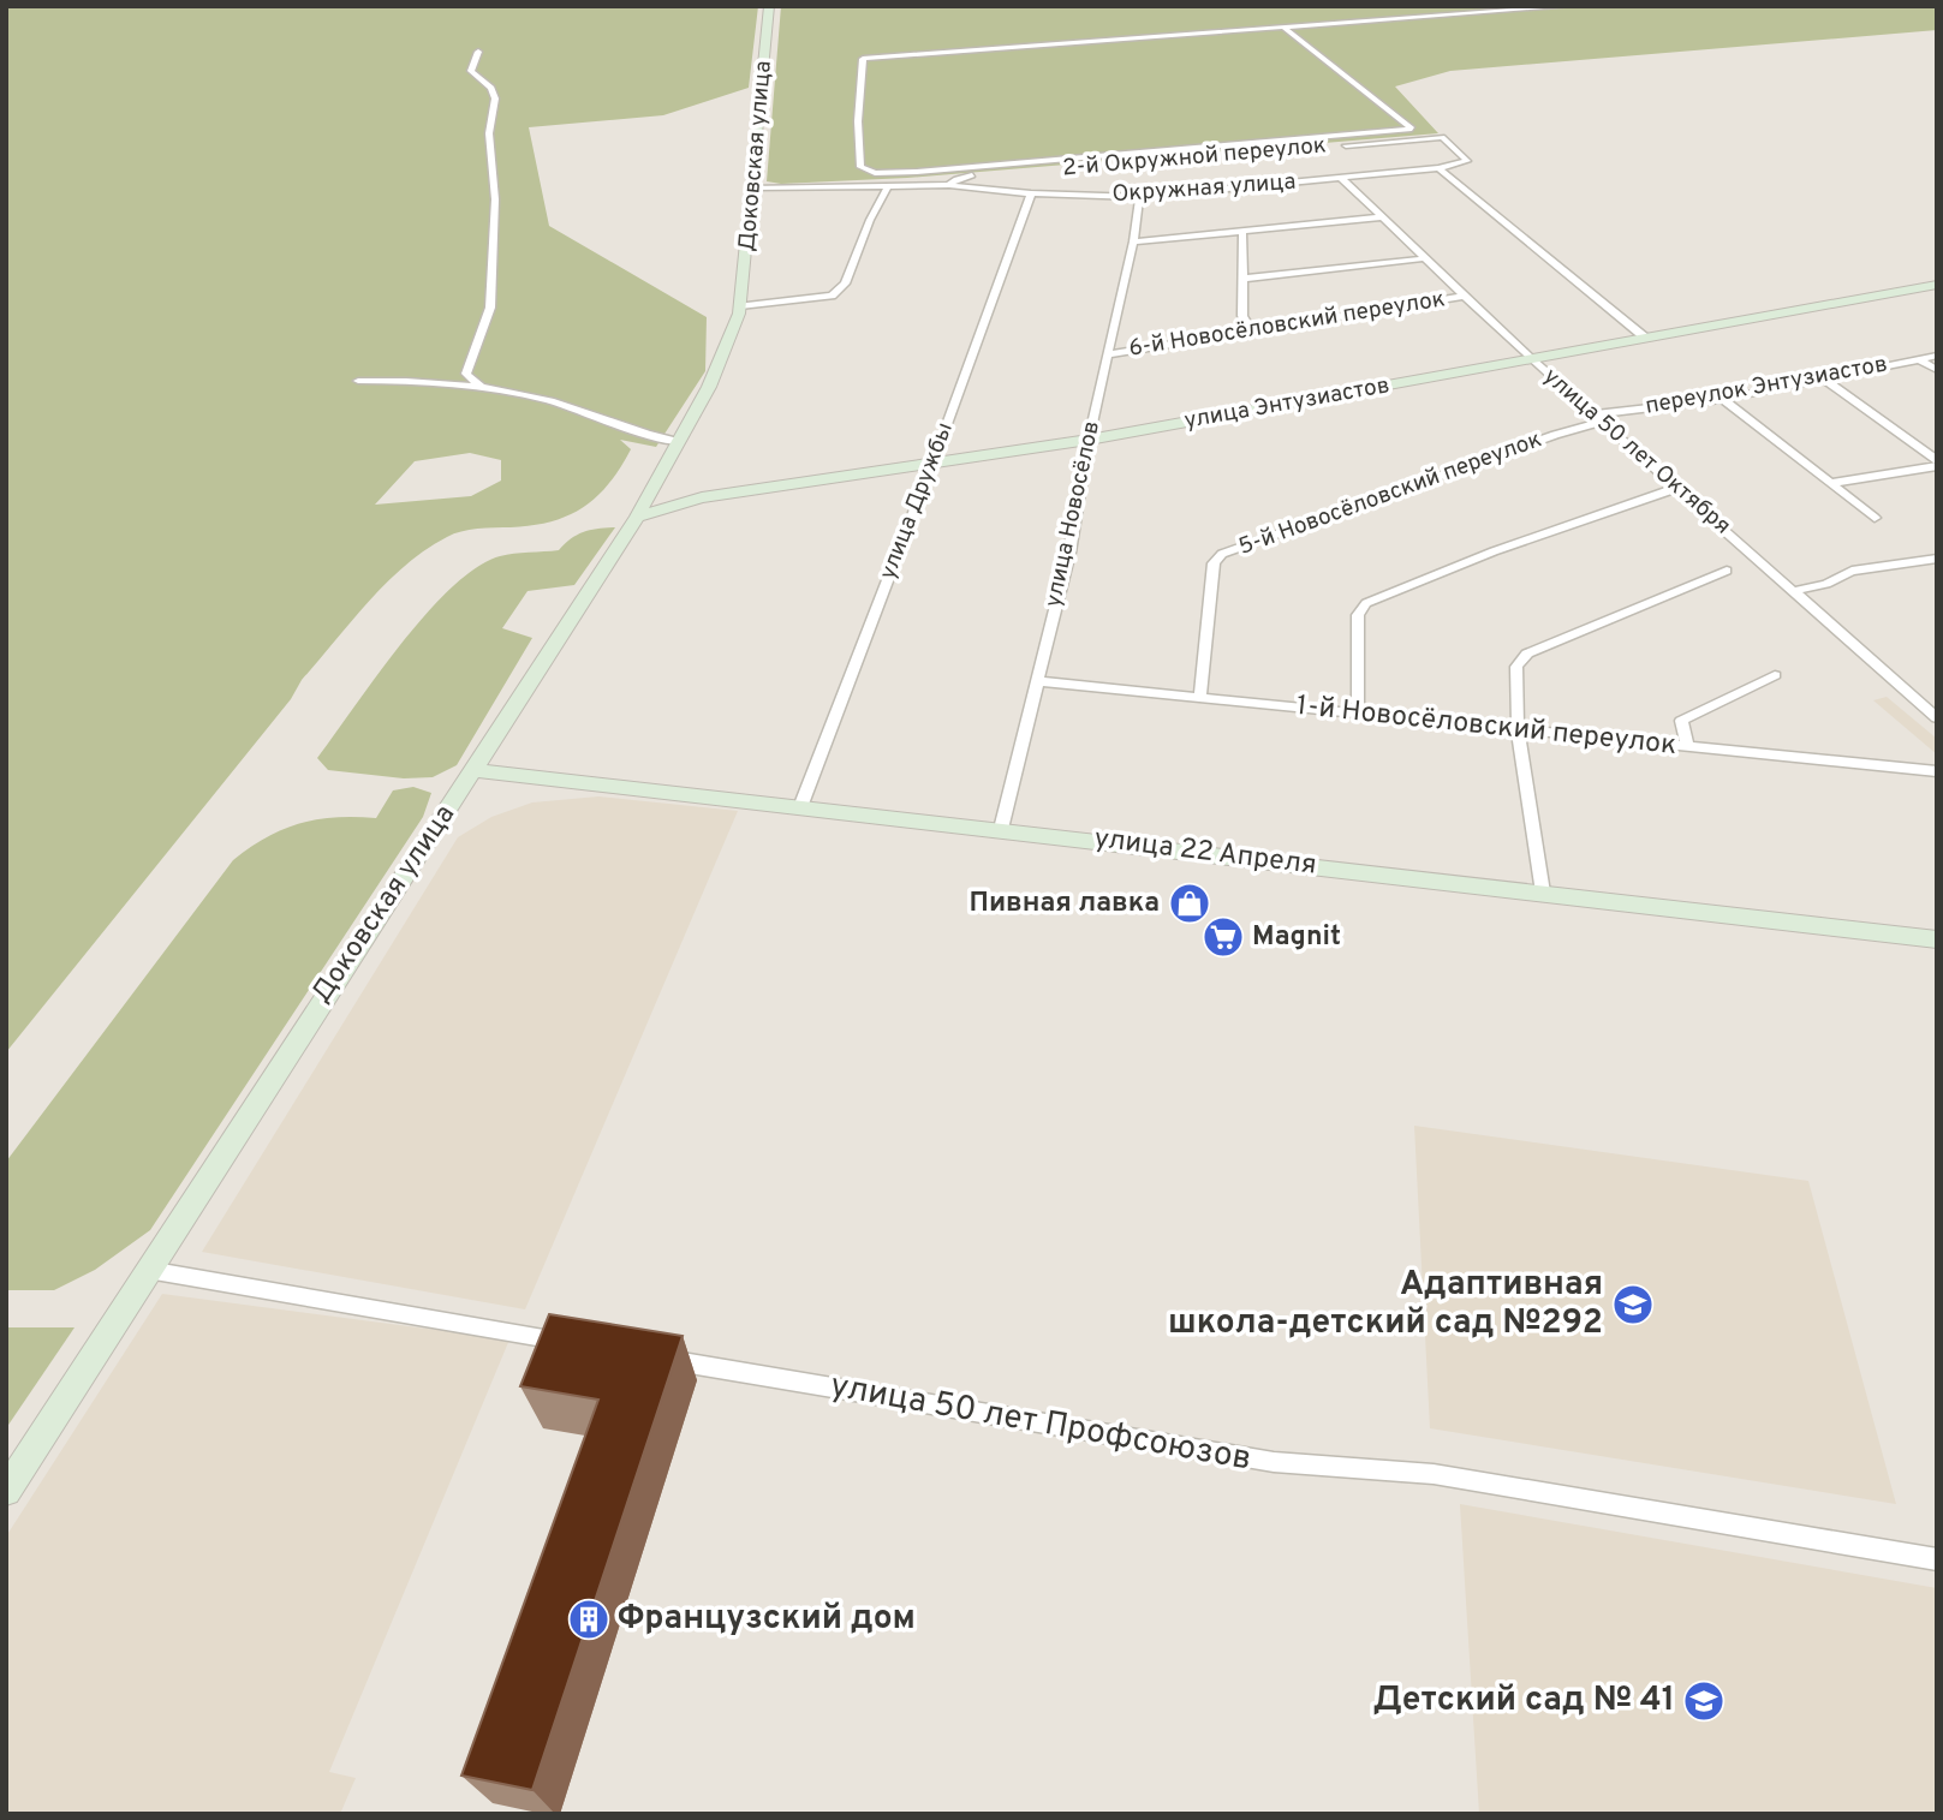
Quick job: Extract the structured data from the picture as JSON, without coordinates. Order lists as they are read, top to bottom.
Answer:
{
  "streets": {
    "main road": ["Доковская улица", "улица Энтузиастов", "улица 22 Апреля"],
    "street": [
      "2-й Окружной переулок",
      "Окружная улица",
      "6-й Новосёловский переулок",
      "переулок Энтузиастов",
      "улица 50 лет Октября",
      "5-й Новосёловский переулок",
      "улица Дружбы",
      "улица Новосёлов",
      "1-й Новосёловский переулок",
      "улица 50 лет Профсоюзов"
    ]
  },
  "crossings": [
    ["Доковская улица", "Окружная улица"],
    ["Доковская улица", "улица Энтузиастов"],
    ["Доковская улица", "улица 22 Апреля"],
    ["2-й Окружной переулок", "Окружная улица"],
    ["Окружная улица", "улица 50 лет Октября"],
    ["Окружная улица", "улица Дружбы"],
    ["Окружная улица", "улица Новосёлов"],
    ["6-й Новосёловский переулок", "улица 50 лет Октября"],
    ["6-й Новосёловский переулок", "улица Новосёлов"],
    ["переулок Энтузиастов", "улица 50 лет Октября"],
    ["переулок Энтузиастов", "5-й Новосёловский переулок"],
    ["улица Энтузиастов", "улица 50 лет Октября"],
    ["улица Энтузиастов", "улица Дружбы"],
    ["улица Энтузиастов", "улица Новосёлов"],
    ["улица 50 лет Октября", "5-й Новосёловский переулок"],
    ["5-й Новосёловский переулок", "1-й Новосёловский переулок"],
    ["улица Дружбы", "улица 22 Апреля"],
    ["улица Новосёлов", "1-й Новосёловский переулок"],
    ["улица Новосёлов", "улица 22 Апреля"]
  ],
  "places": {
    "shop": ["Пивная лавка"],
    "supermarket": ["Magnit"],
    "school or university": ["Адаптивная школа-детский сад №292", "Детский сад № 41"],
    "building": ["Французский дом"]
  }
}
